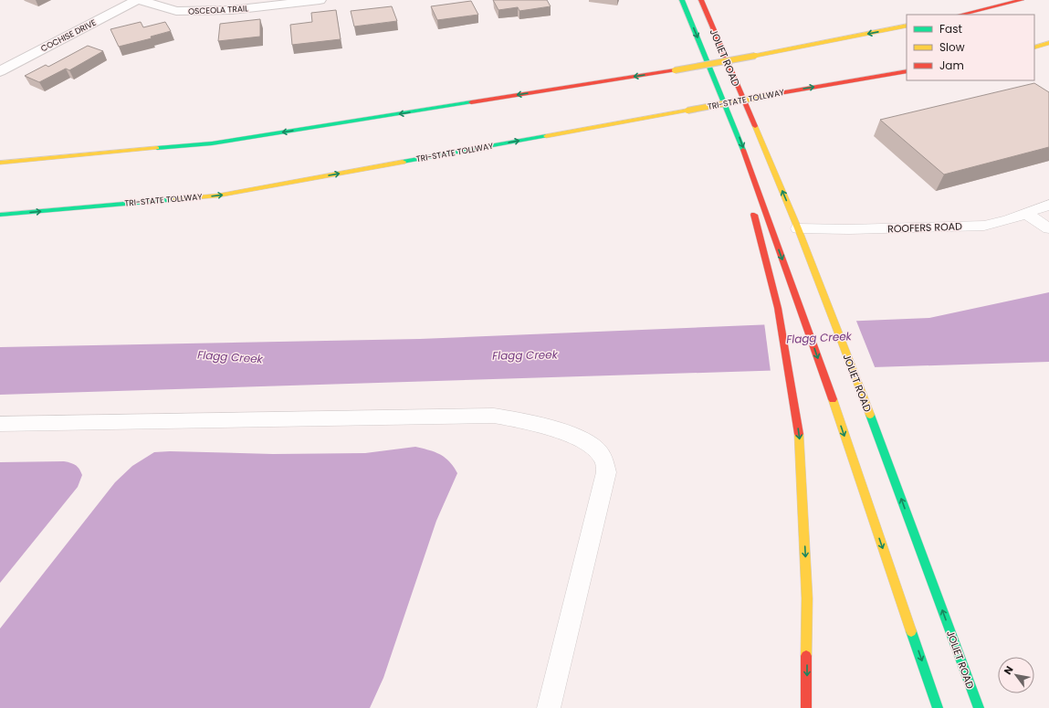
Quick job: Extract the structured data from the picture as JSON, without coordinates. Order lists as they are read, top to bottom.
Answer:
{
  "streets": {
    "main road": ["JOLIET ROAD", "TRI-STATE TOLLWAY"],
    "street": ["OSCEOLA TRAIL", "COCHISE DRIVE"],
    "lane": ["ROOFERS ROAD"]
  },
  "crossings": [
    ["OSCEOLA TRAIL", "COCHISE DRIVE"],
    ["JOLIET ROAD", "ROOFERS ROAD"]
  ],
  "water": ["Flagg Creek"],
  "legend": ["Fast", "Slow", "Jam"],
  "north": "top left"
}
